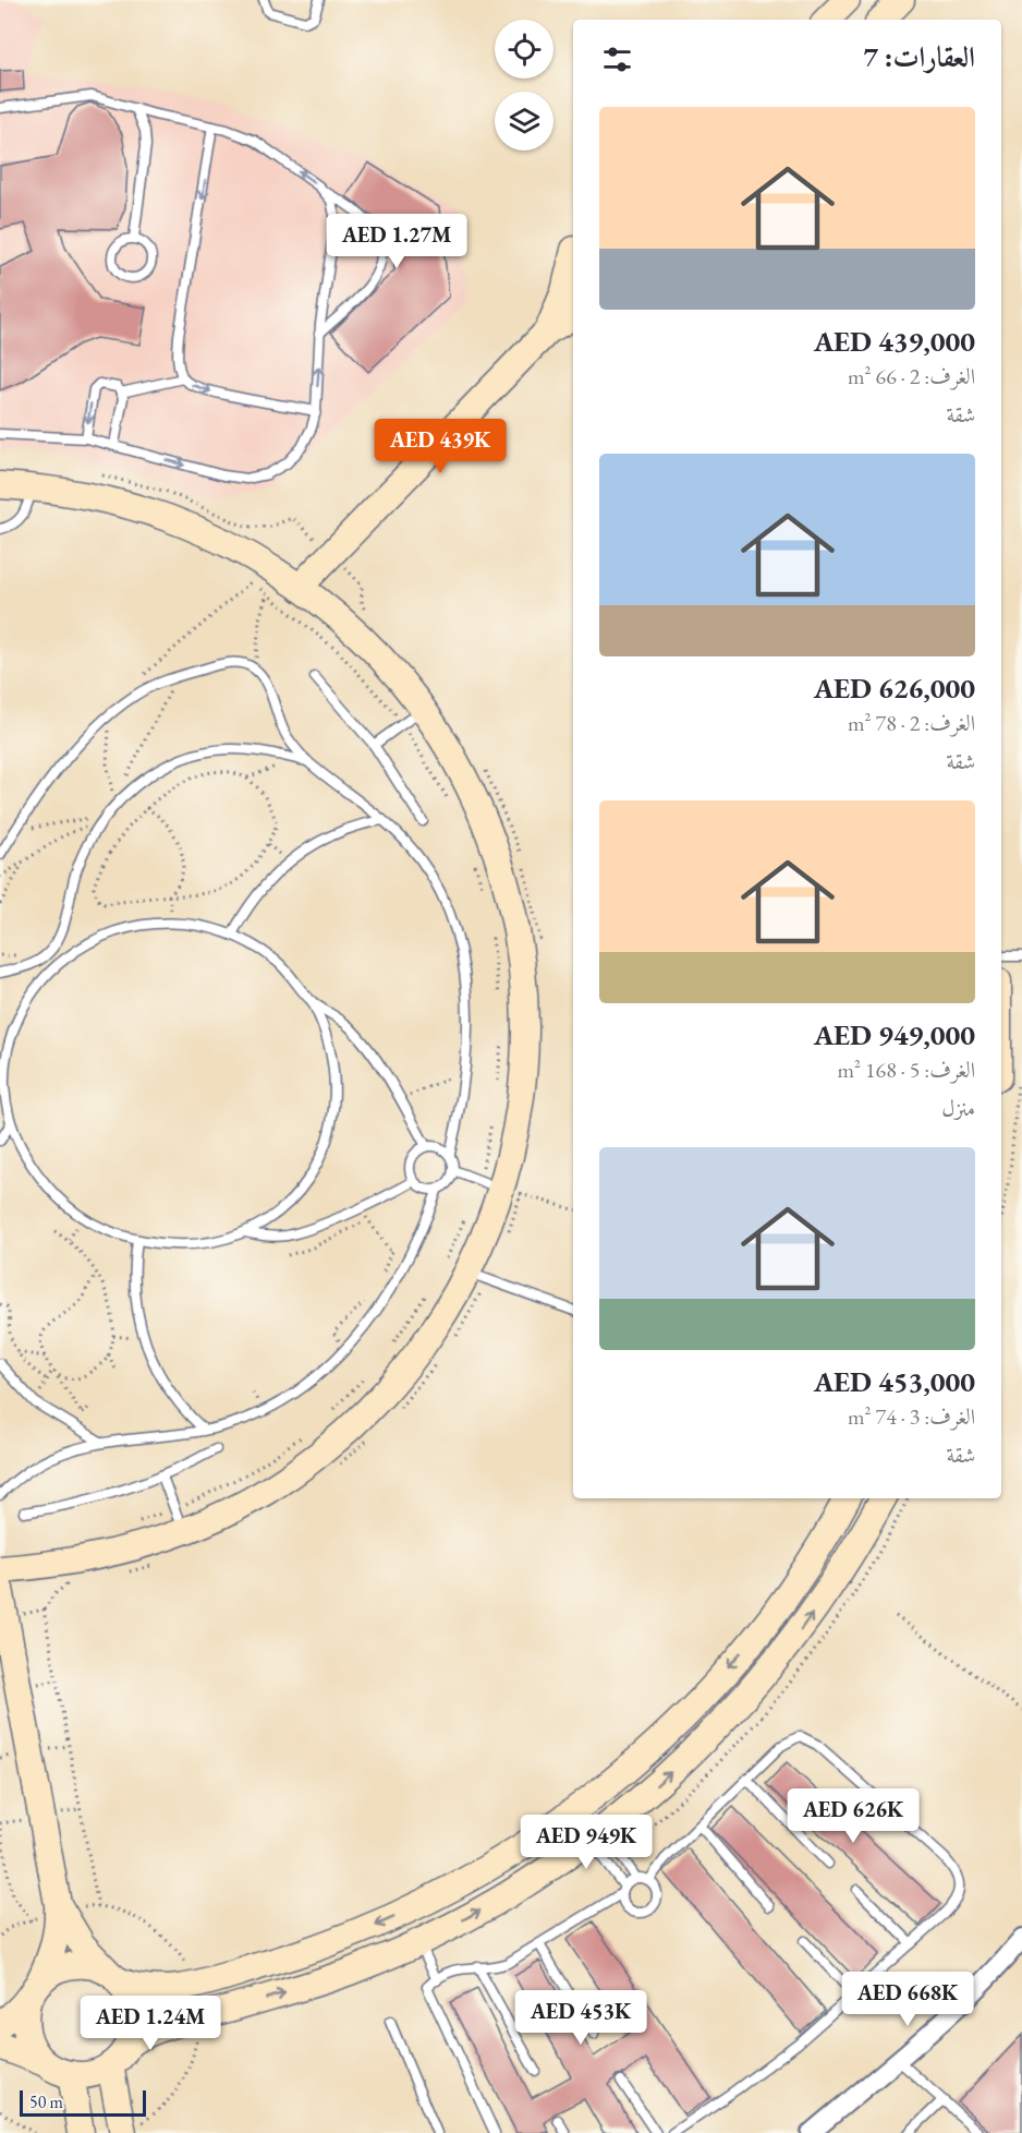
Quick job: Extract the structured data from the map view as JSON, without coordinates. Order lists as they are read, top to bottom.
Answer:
{
  "scale_bar": "50 m",
  "page": {
    "heading": "العقارات: 7",
    "list": [
      {
        "name": "AED 439,000",
        "note": "الغرف: 2 · 66 m² · شقة"
      },
      {
        "name": "AED 626,000",
        "note": "الغرف: 2 · 78 m² · شقة"
      },
      {
        "name": "AED 949,000",
        "note": "الغرف: 5 · 168 m² · منزل"
      },
      {
        "name": "AED 453,000",
        "note": "الغرف: 3 · 74 m² · شقة"
      }
    ],
    "price": [
      "AED 1.27M",
      "AED 439K",
      "AED 626K",
      "AED 949K",
      "AED 668K",
      "AED 453K",
      "AED 1.24M"
    ],
    "scale": "50 m"
  }
}
